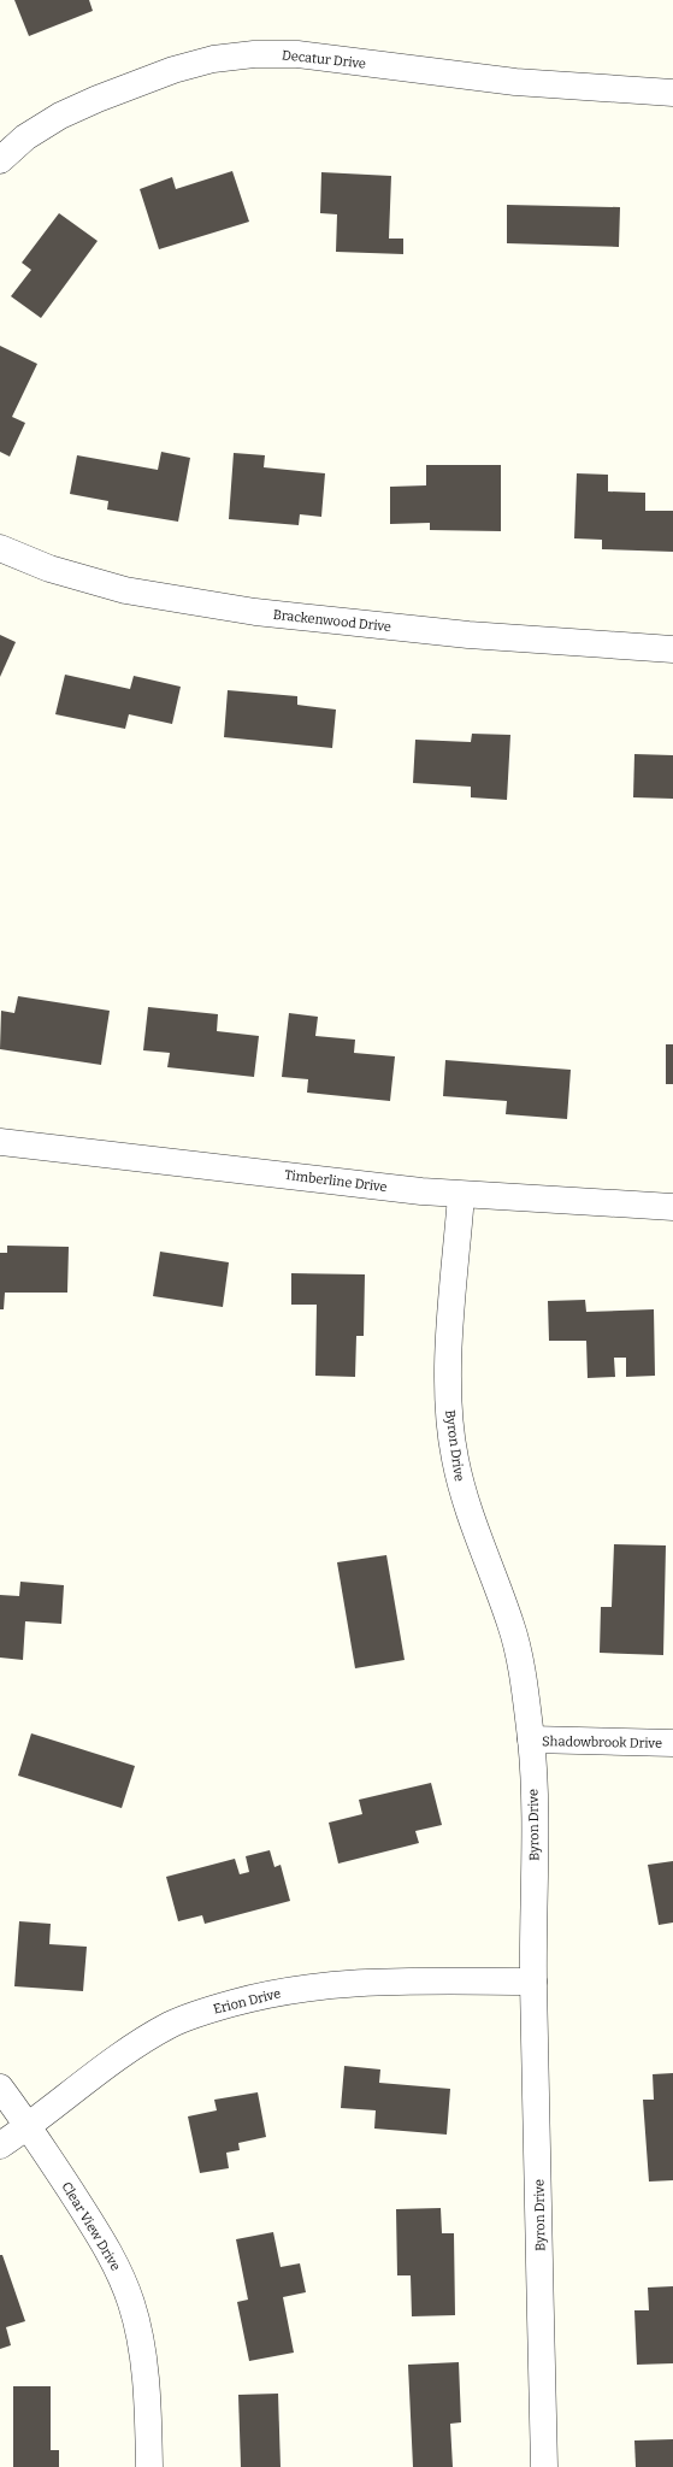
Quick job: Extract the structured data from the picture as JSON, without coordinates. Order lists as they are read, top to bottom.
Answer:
{
  "streets": {
    "street": [
      "Decatur Drive",
      "Brackenwood Drive",
      "Timberline Drive",
      "Byron Drive",
      "Shadowbrook Drive",
      "Erion Drive",
      "Clear View Drive"
    ]
  },
  "crossings": [
    ["Timberline Drive", "Byron Drive"],
    ["Byron Drive", "Shadowbrook Drive"],
    ["Byron Drive", "Erion Drive"],
    ["Erion Drive", "Clear View Drive"]
  ]
}
